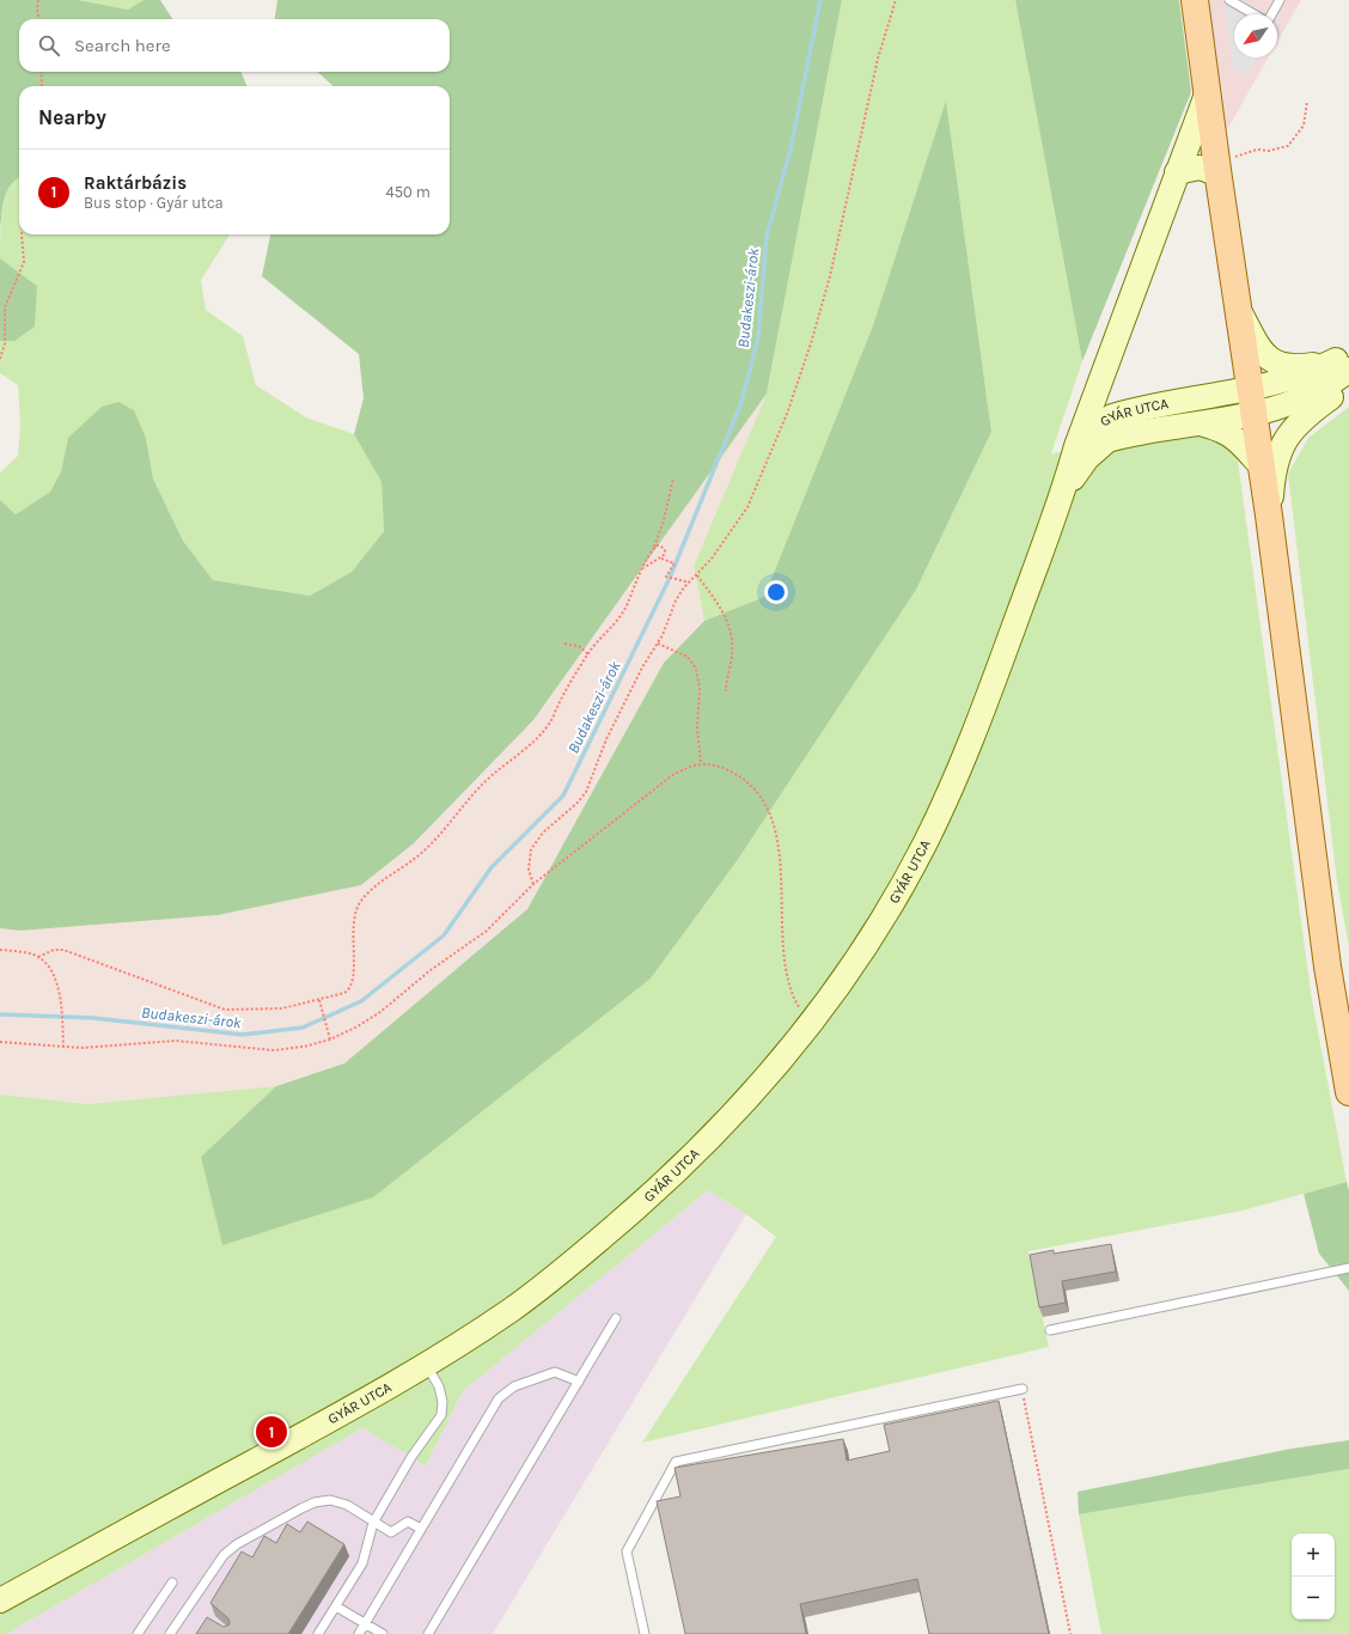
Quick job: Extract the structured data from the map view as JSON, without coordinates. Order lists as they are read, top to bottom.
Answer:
{
  "streets": {
    "main road": ["GYÁR UTCA"]
  },
  "water": ["Budakeszi-árok"],
  "north": "bottom left",
  "page": {
    "search": "Search here",
    "heading": "Nearby",
    "list": [
      {
        "mark": "1",
        "name": "Raktárbázis",
        "note": "Bus stop · Gyár utca",
        "value": "450 m"
      }
    ],
    "pins": "1",
    "map_buttons": ["+", "−"]
  }
}
